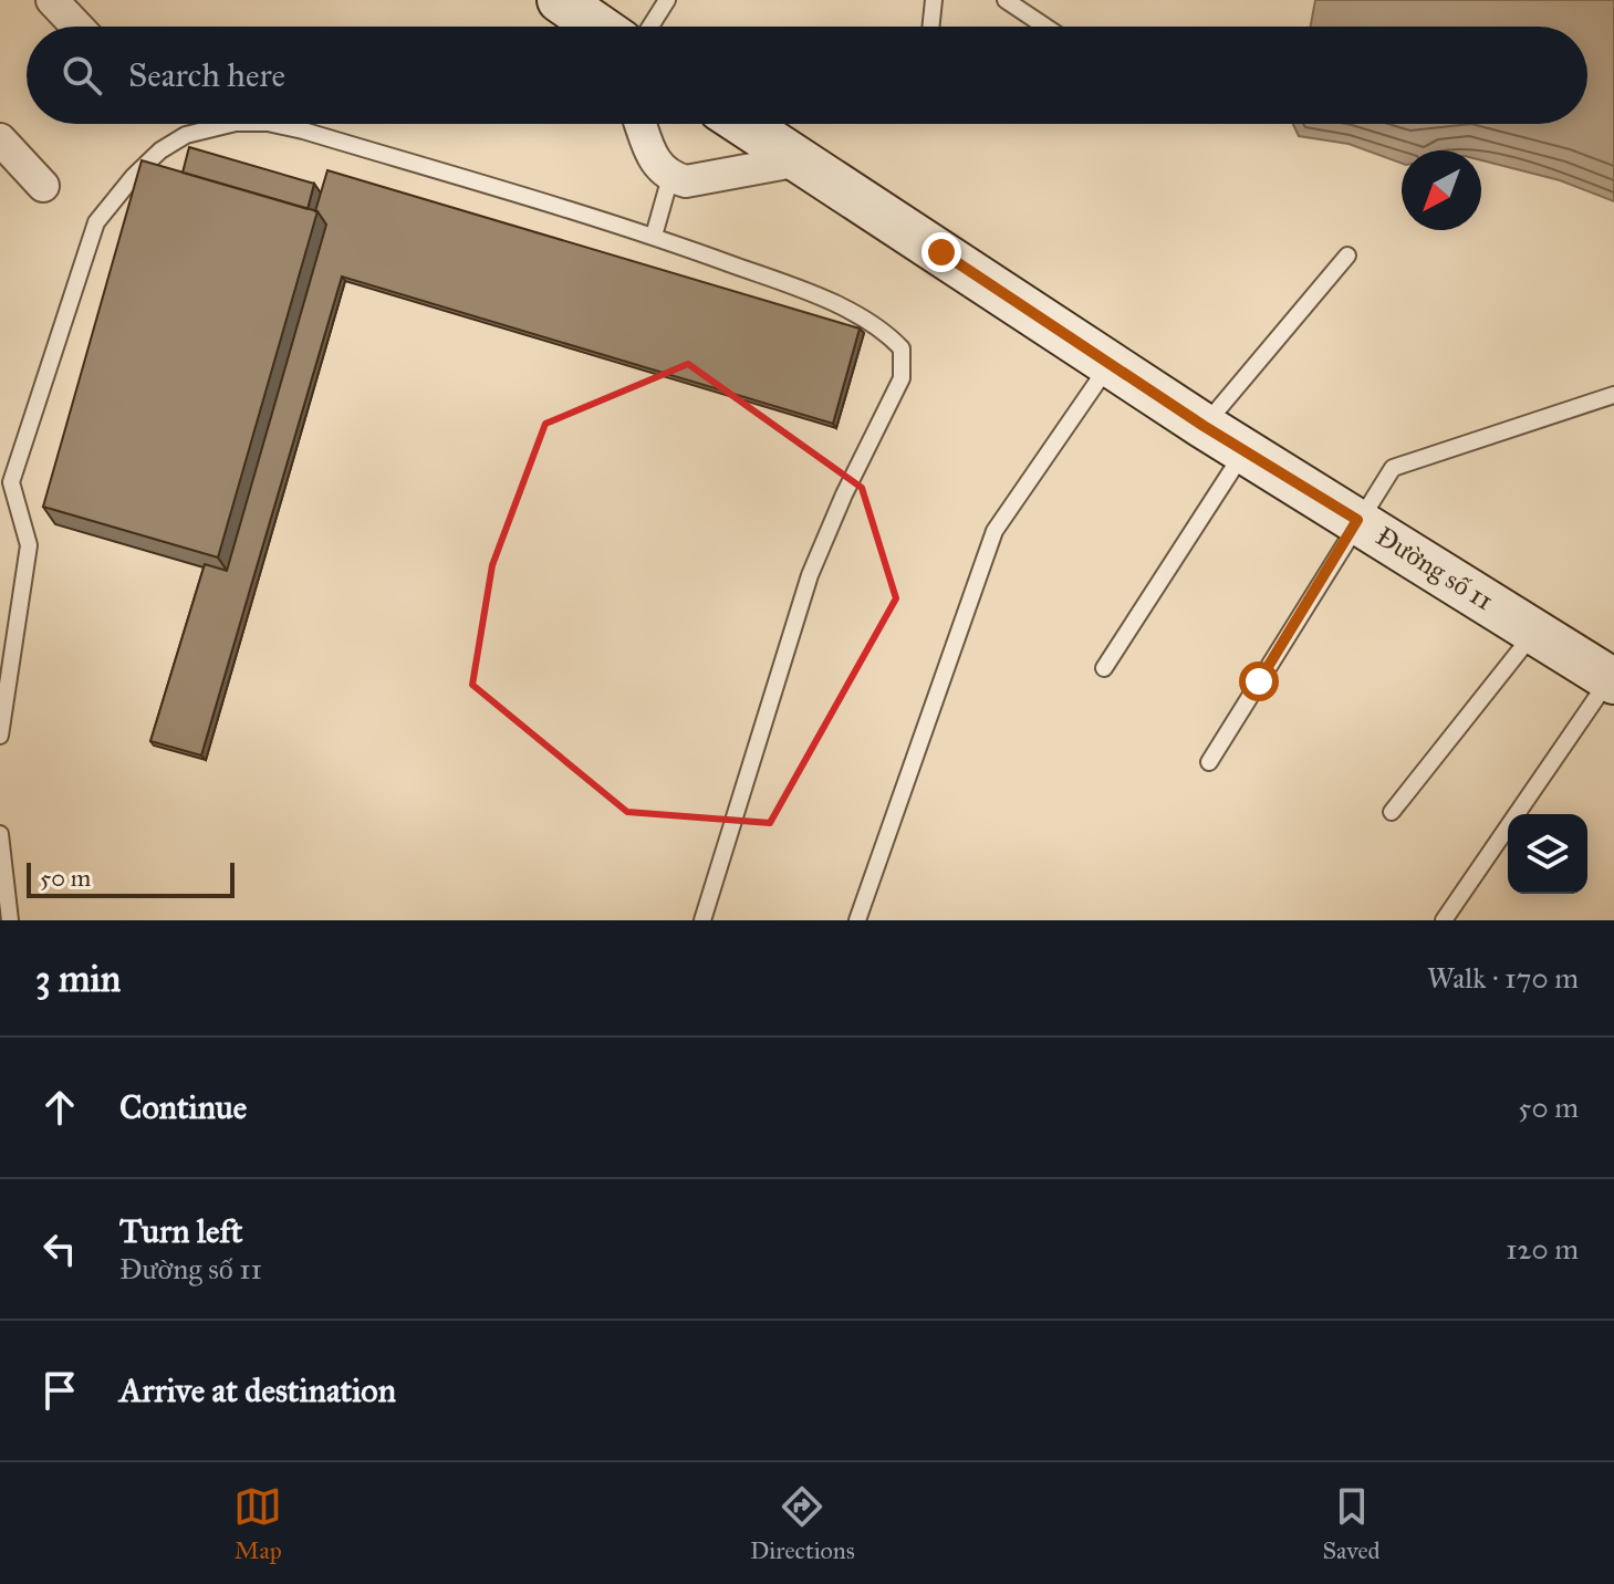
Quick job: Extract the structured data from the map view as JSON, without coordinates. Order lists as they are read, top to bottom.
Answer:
{
  "streets": {
    "street": ["Đường số 11"]
  },
  "scale_bar": "50 m",
  "north": "bottom left",
  "page": {
    "search": "Search here",
    "scale": "50 m",
    "heading": ["3 min", "Walk · 170 m"],
    "list": [
      ["Continue", "50 m"],
      ["Turn left", "Đường số 11", "120 m"],
      "Arrive at destination"
    ],
    "nav": ["Map", "Directions", "Saved"]
  }
}
